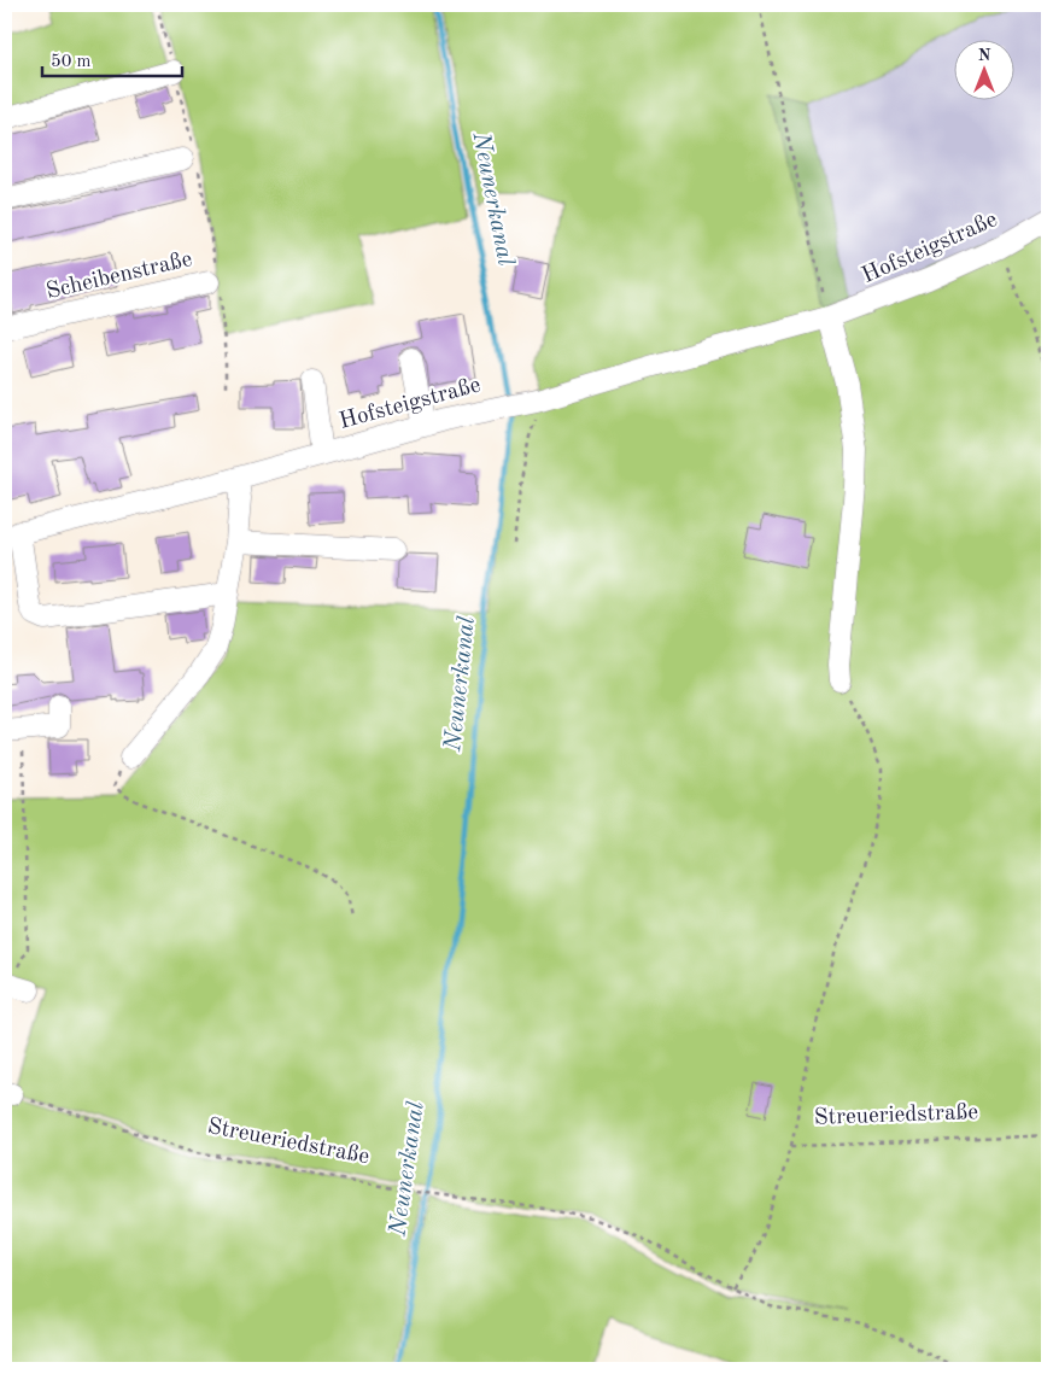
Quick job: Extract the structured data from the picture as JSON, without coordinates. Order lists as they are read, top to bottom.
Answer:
{
  "streets": {
    "street": ["Hofsteigstraße", "Scheibenstraße"],
    "path": ["Streueriedstraße"]
  },
  "water": ["Neunerkanal"],
  "scale_bar": "50 m",
  "north": "top"
}
